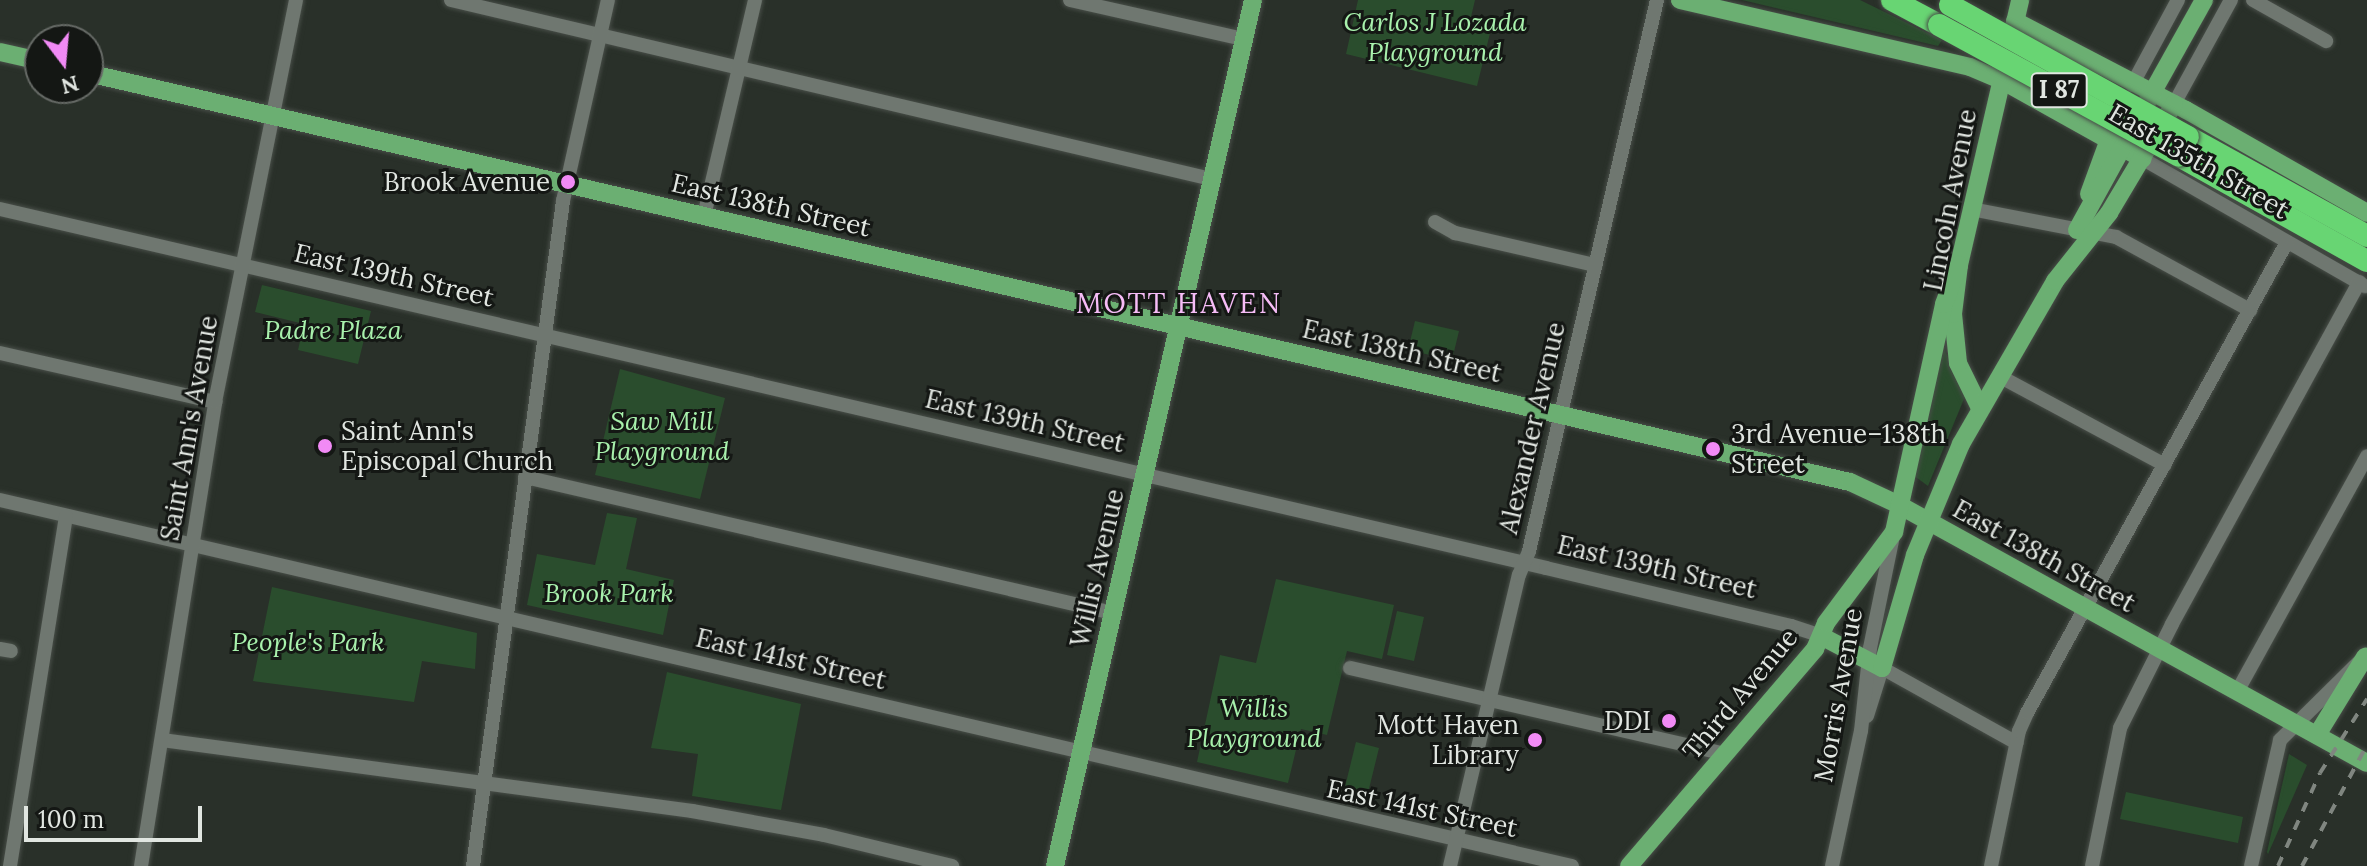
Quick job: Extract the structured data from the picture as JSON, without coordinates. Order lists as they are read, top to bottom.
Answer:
{
  "streets": {
    "highway": ["I 87"],
    "main road": [
      "East 135th Street",
      "Lincoln Avenue",
      "East 138th Street",
      "East 139th Street",
      "Willis Avenue",
      "Third Avenue",
      "Morris Avenue"
    ],
    "street": ["Saint Ann's Avenue", "Alexander Avenue", "East 141st Street"]
  },
  "crossings": [
    ["East 135th Street", "Lincoln Avenue"],
    ["Lincoln Avenue", "Third Avenue"],
    ["East 138th Street", "Saint Ann's Avenue"],
    ["East 138th Street", "Alexander Avenue"],
    ["East 138th Street", "Willis Avenue"],
    ["East 138th Street", "Third Avenue"],
    ["East 138th Street", "Morris Avenue"],
    ["East 139th Street", "Saint Ann's Avenue"],
    ["East 139th Street", "Alexander Avenue"],
    ["East 139th Street", "Willis Avenue"],
    ["East 139th Street", "Third Avenue"],
    ["East 139th Street", "Morris Avenue"],
    ["Saint Ann's Avenue", "East 141st Street"],
    ["Alexander Avenue", "East 141st Street"],
    ["Willis Avenue", "East 141st Street"],
    ["Third Avenue", "Morris Avenue"]
  ],
  "districts": ["MOTT HAVEN"],
  "parks": [
    "Carlos J Lozada Playground",
    "Padre Plaza",
    "Saw Mill Playground",
    "Brook Park",
    "People's Park",
    "Willis Playground"
  ],
  "places": [
    "Brook Avenue",
    "Saint Ann's Episcopal Church",
    "3rd Avenue–138th Street",
    "DDI",
    "Mott Haven Library"
  ],
  "scale_bar": "100 m",
  "north": "bottom"
}
